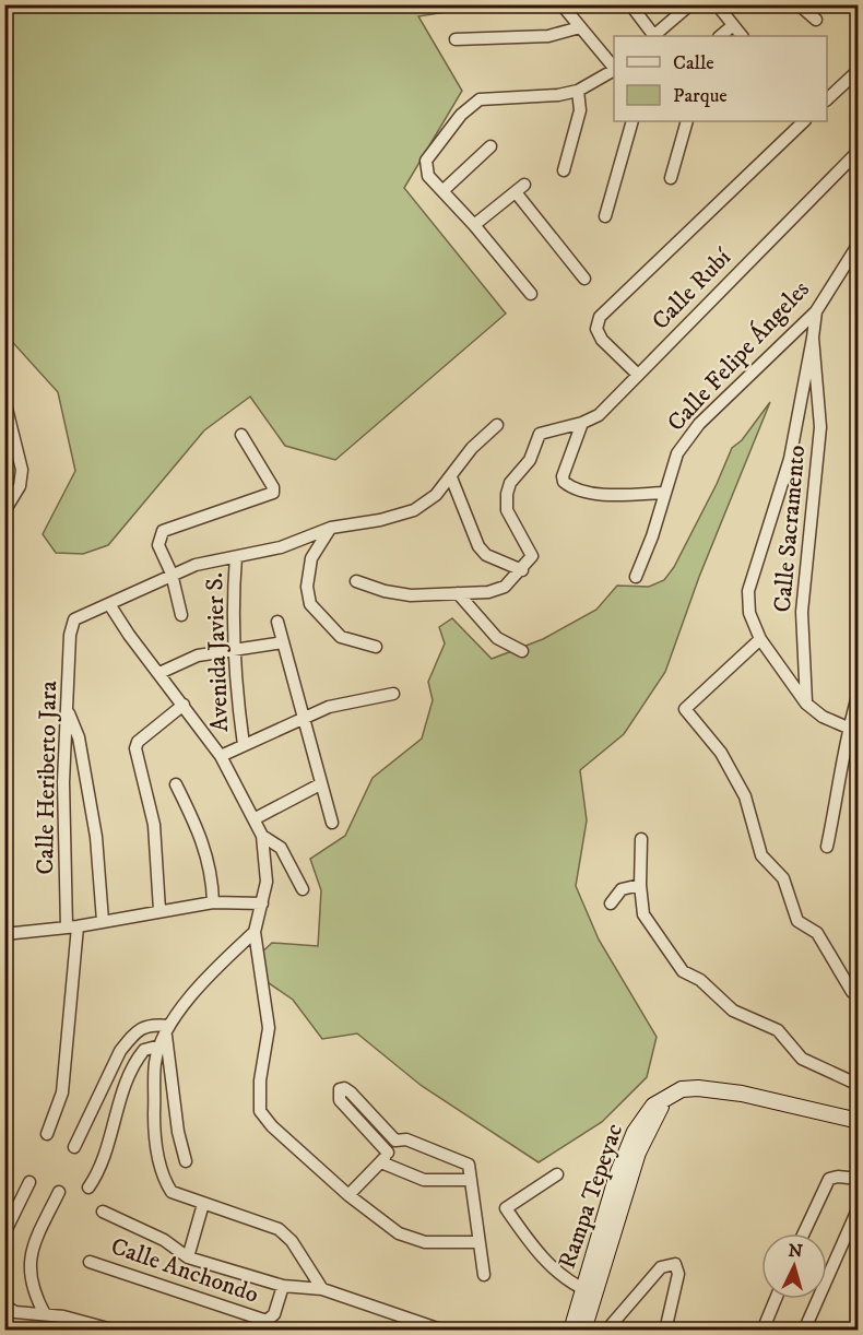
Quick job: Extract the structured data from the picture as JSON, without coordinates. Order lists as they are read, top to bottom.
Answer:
{
  "streets": {
    "main road": ["Rampa Tepeyac"],
    "street": [
      "Calle Rubí",
      "Calle Felipe Ángeles",
      "Calle Sacramento",
      "Avenida Javier S.",
      "Calle Heriberto Jara",
      "Calle Anchondo"
    ]
  },
  "crossings": [
    ["Calle Felipe Ángeles", "Calle Sacramento"]
  ],
  "legend": ["Calle", "Parque"],
  "north": "top"
}
